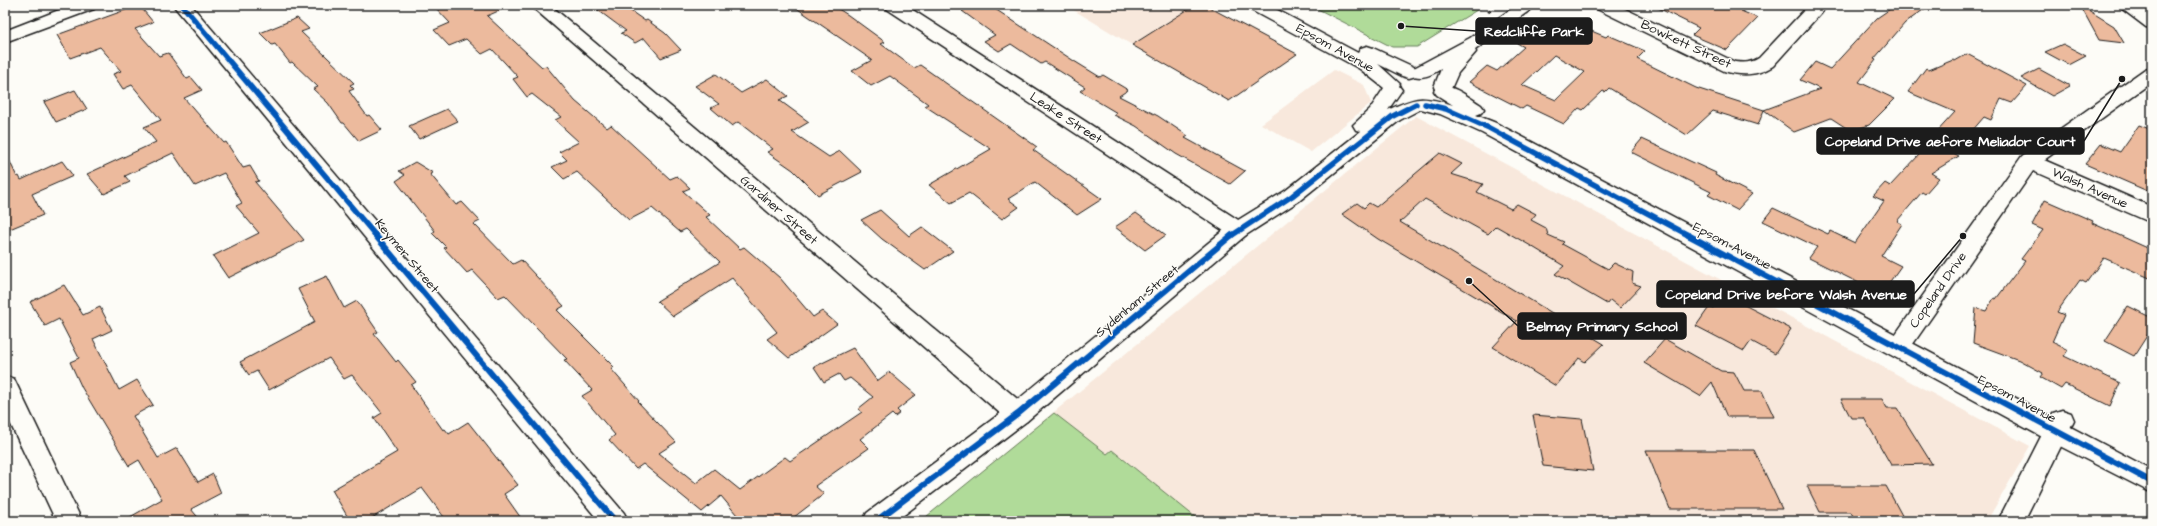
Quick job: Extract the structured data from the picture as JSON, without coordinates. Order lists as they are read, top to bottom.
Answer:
{
  "streets": {
    "street": [
      "Bowkett Street",
      "Epsom Avenue",
      "Leake Street",
      "Walsh Avenue",
      "Gardiner Street",
      "Keymer Street",
      "Copeland Drive",
      "Sydenham Street"
    ]
  },
  "crossings": [
    ["Epsom Avenue", "Copeland Drive"],
    ["Epsom Avenue", "Sydenham Street"],
    ["Leake Street", "Sydenham Street"],
    ["Walsh Avenue", "Copeland Drive"],
    ["Gardiner Street", "Sydenham Street"]
  ],
  "places": [
    "Redcliffe Park",
    "Copeland Drive aefore Meliador Court",
    "Copeland Drive before Walsh Avenue",
    "Belmay Primary School"
  ]
}
